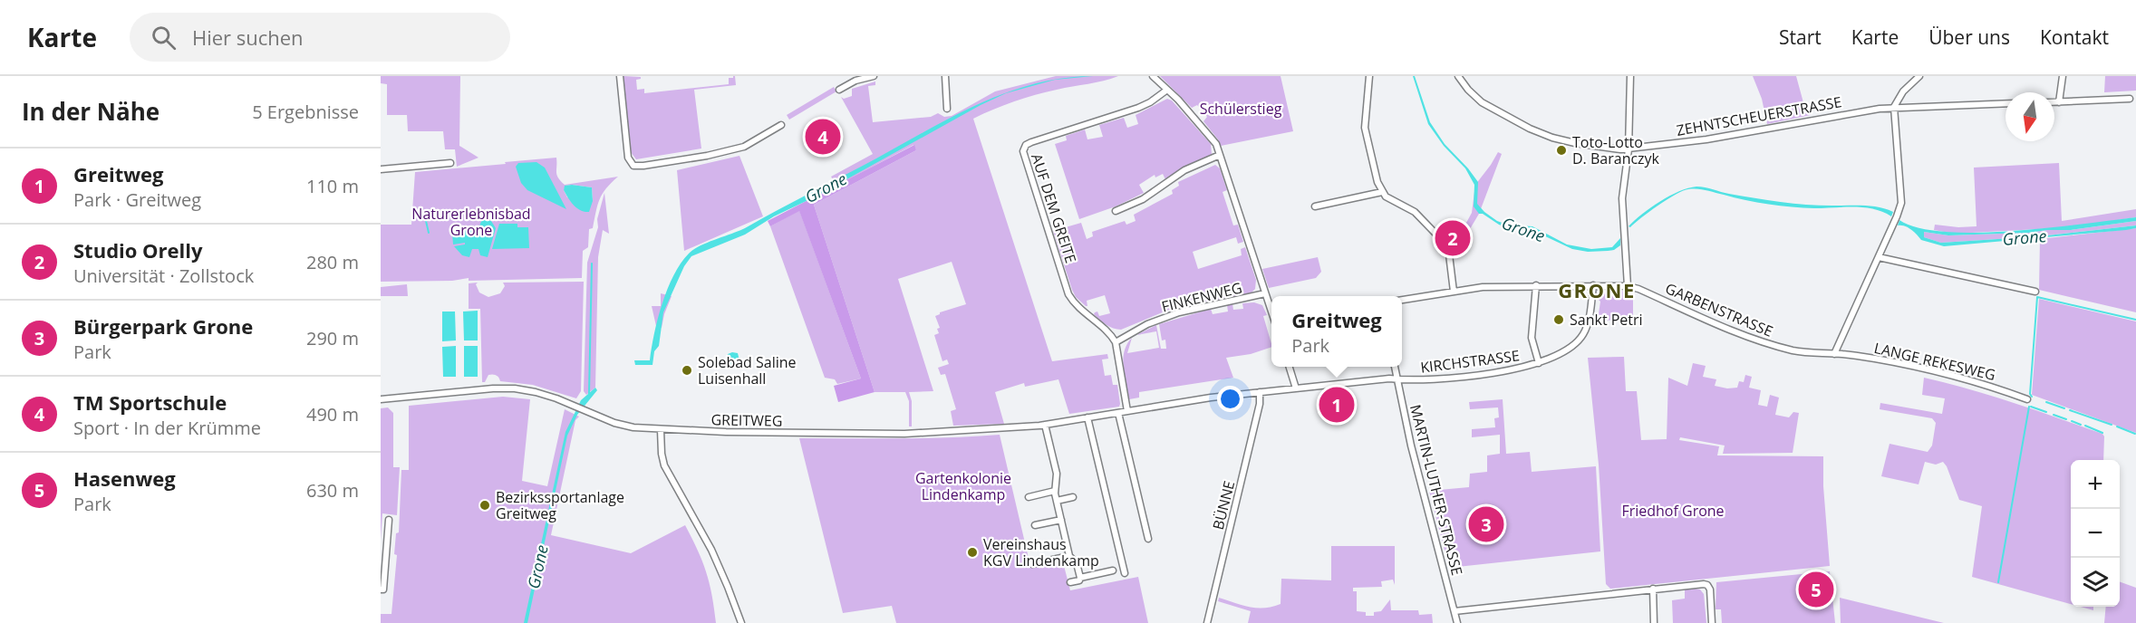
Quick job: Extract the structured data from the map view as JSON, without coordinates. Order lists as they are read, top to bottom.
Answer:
{
  "streets": {
    "street": [
      "ZEHNTSCHEUERSTRASSE",
      "AUF DEM GREITE",
      "FINKENWEG",
      "GARBENSTRASSE",
      "KIRCHSTRASSE",
      "LANGE REKESWEG",
      "GREITWEG",
      "MARTIN-LUTHER-STRASSE",
      "BÜNNE"
    ]
  },
  "crossings": [
    ["AUF DEM GREITE", "FINKENWEG"],
    ["GARBENSTRASSE", "LANGE REKESWEG"],
    ["KIRCHSTRASSE", "GREITWEG"],
    ["KIRCHSTRASSE", "MARTIN-LUTHER-STRASSE"],
    ["GREITWEG", "MARTIN-LUTHER-STRASSE"],
    ["GREITWEG", "BÜNNE"]
  ],
  "districts": ["GRONE"],
  "water": ["Grone"],
  "parks": [
    "Schülerstieg",
    "Naturerlebnisbad Grone",
    "Gartenkolonie Lindenkamp",
    "Friedhof Grone"
  ],
  "places": [
    "Toto-Lotto D. Baranczyk",
    "Sankt Petri",
    "Solebad Saline Luisenhall",
    "Bezirkssportanlage Greitweg",
    "Vereinshaus KGV Lindenkamp"
  ],
  "north": "bottom",
  "page": {
    "header": "Karte",
    "search": "Hier suchen",
    "nav": [
      "Start",
      "Karte",
      "Über uns",
      "Kontakt"
    ],
    "heading": ["In der Nähe", "5 Ergebnisse"],
    "pins": [
      "4",
      "2",
      "1",
      "3",
      "5"
    ],
    "list": [
      {
        "mark": "1",
        "name": "Greitweg",
        "note": "Park · Greitweg",
        "value": "110 m"
      },
      {
        "mark": "2",
        "name": "Studio Orelly",
        "note": "Universität · Zollstock",
        "value": "280 m"
      },
      {
        "mark": "3",
        "name": "Bürgerpark Grone",
        "note": "Park",
        "value": "290 m"
      },
      {
        "mark": "4",
        "name": "TM Sportschule",
        "note": "Sport · In der Krümme",
        "value": "490 m"
      },
      {
        "mark": "5",
        "name": "Hasenweg",
        "note": "Park",
        "value": "630 m"
      }
    ],
    "popup": ["Greitweg", "Park"],
    "map_buttons": ["+", "−"]
  }
}
